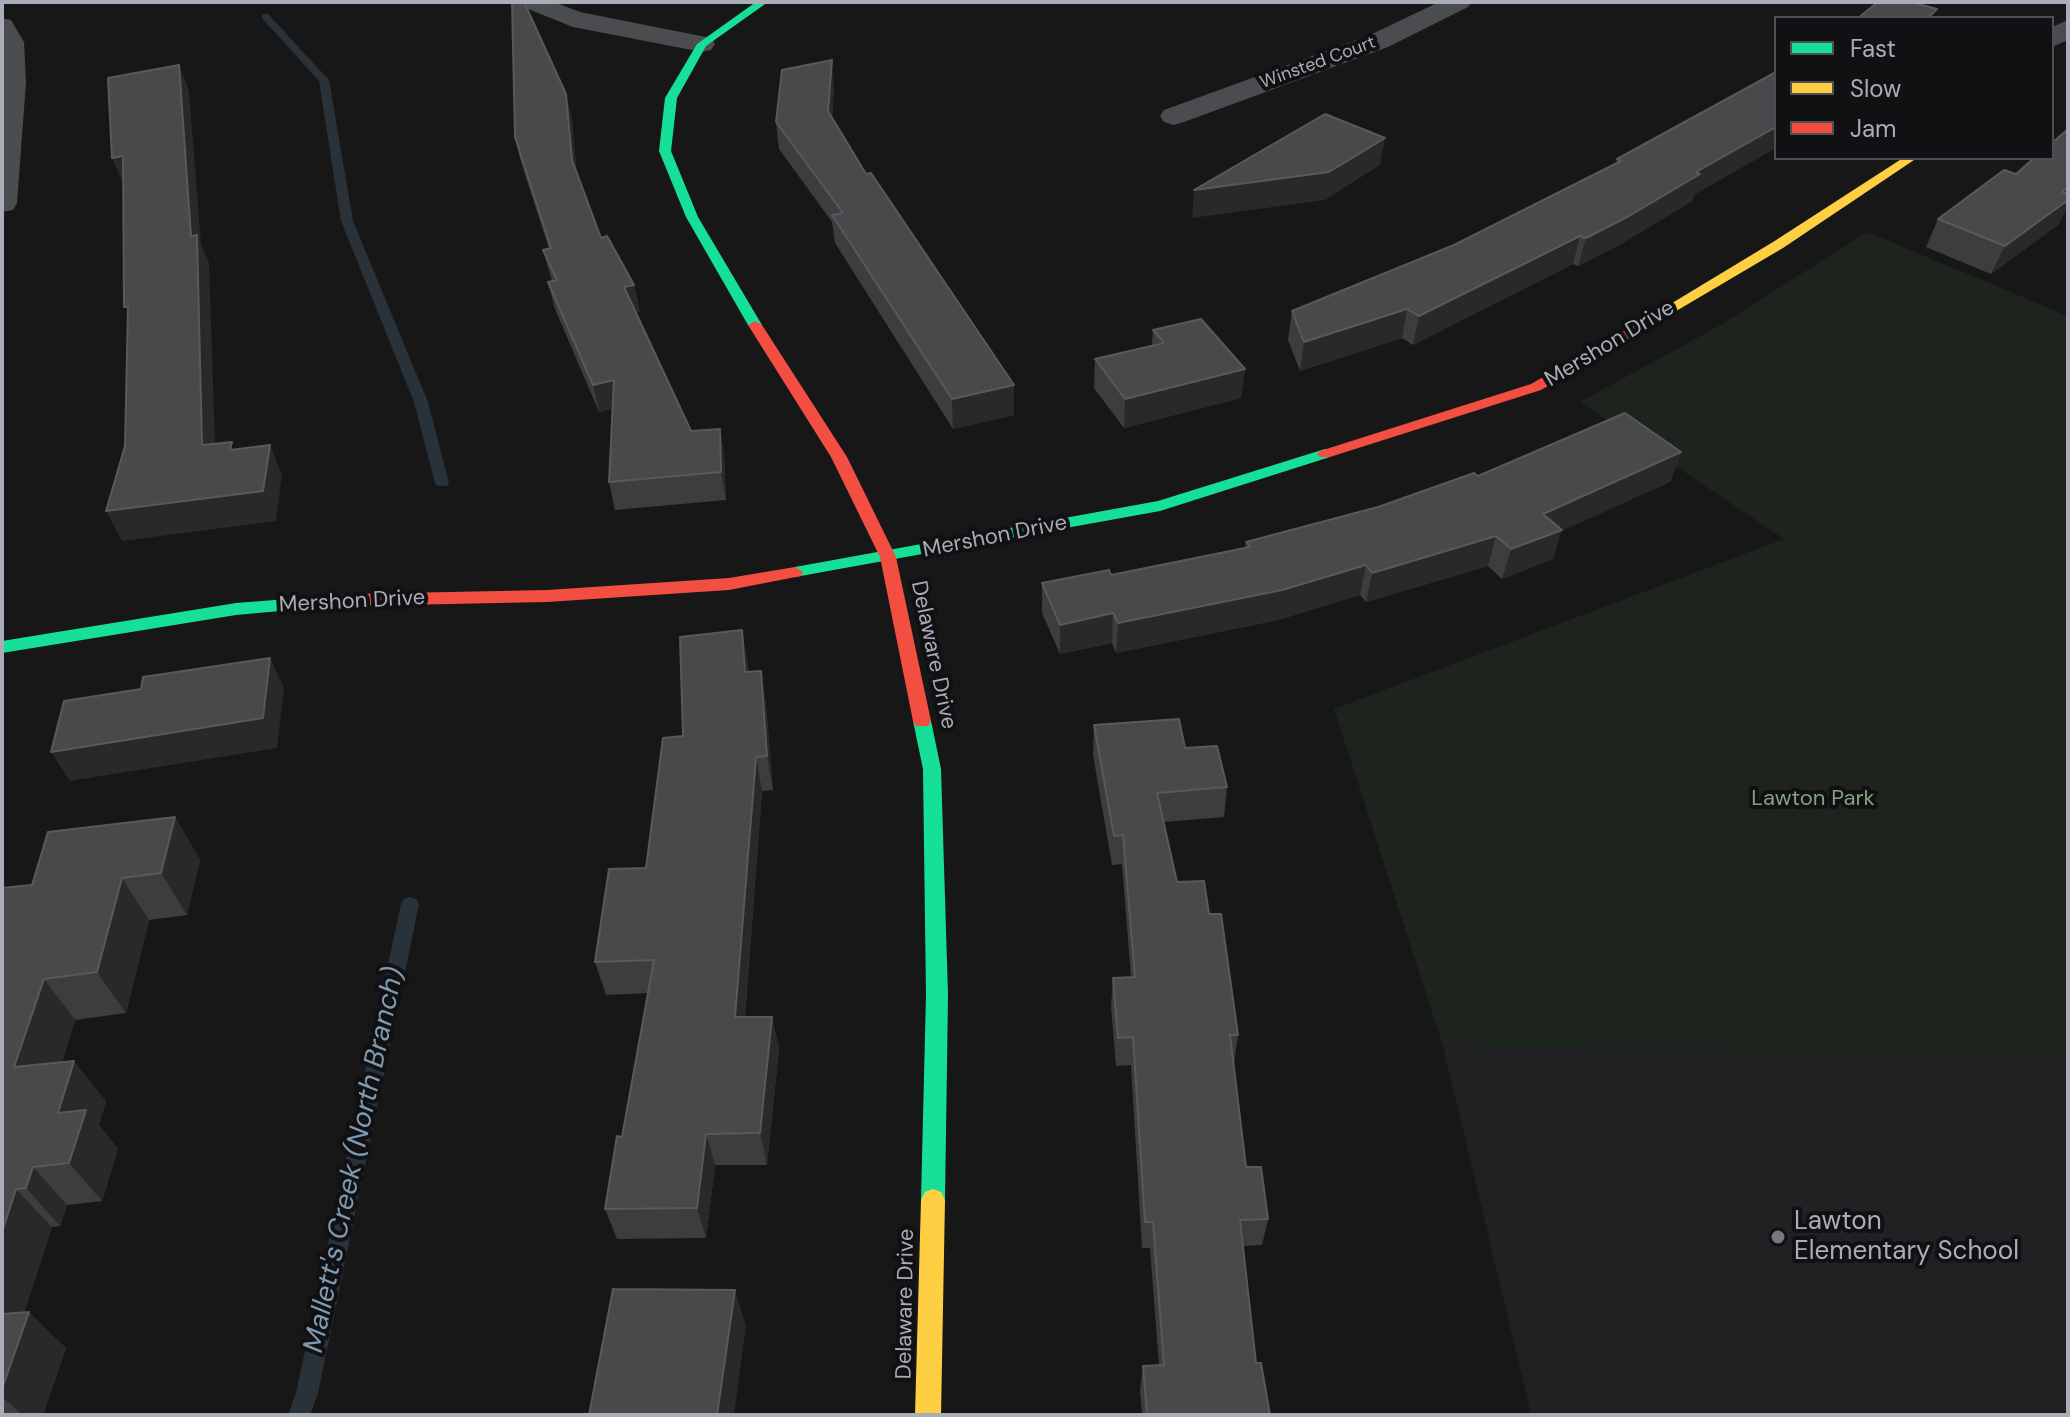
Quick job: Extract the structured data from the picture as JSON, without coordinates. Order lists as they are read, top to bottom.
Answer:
{
  "streets": {
    "street": ["Winsted Court", "Mershon Drive", "Delaware Drive"]
  },
  "crossings": [
    ["Mershon Drive", "Delaware Drive"]
  ],
  "water": ["Mallett's Creek (North Branch)"],
  "parks": ["Lawton Park"],
  "places": ["Lawton Elementary School"],
  "legend": ["Fast", "Slow", "Jam"]
}
